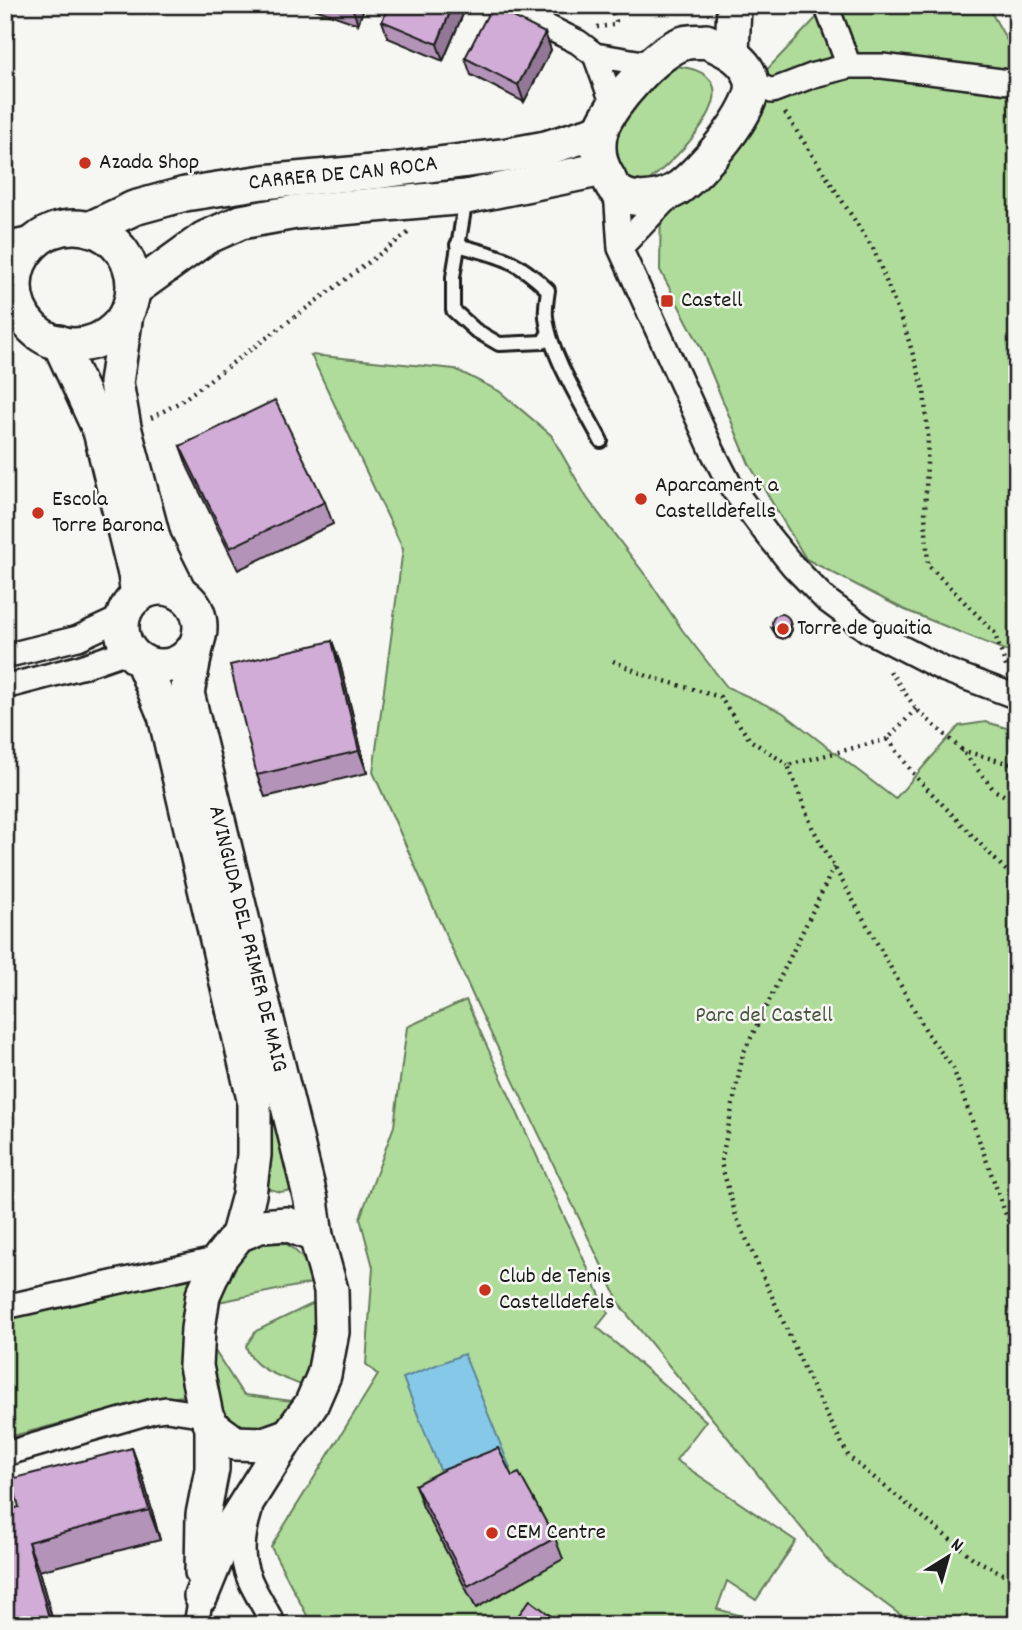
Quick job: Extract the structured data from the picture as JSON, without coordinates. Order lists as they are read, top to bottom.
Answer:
{
  "streets": {
    "street": ["CARRER DE CAN ROCA", "AVINGUDA DEL PRIMER DE MAIG"]
  },
  "parks": ["Parc del Castell"],
  "places": {
    "other": [
      "Azada Shop",
      "Aparcament a Castelldefells",
      "Escola Torre Barona",
      "Torre de guaitia",
      "Club de Tenis Castelldefels",
      "CEM Centre"
    ],
    "transit": ["Castell"]
  },
  "north": "top right"
}
